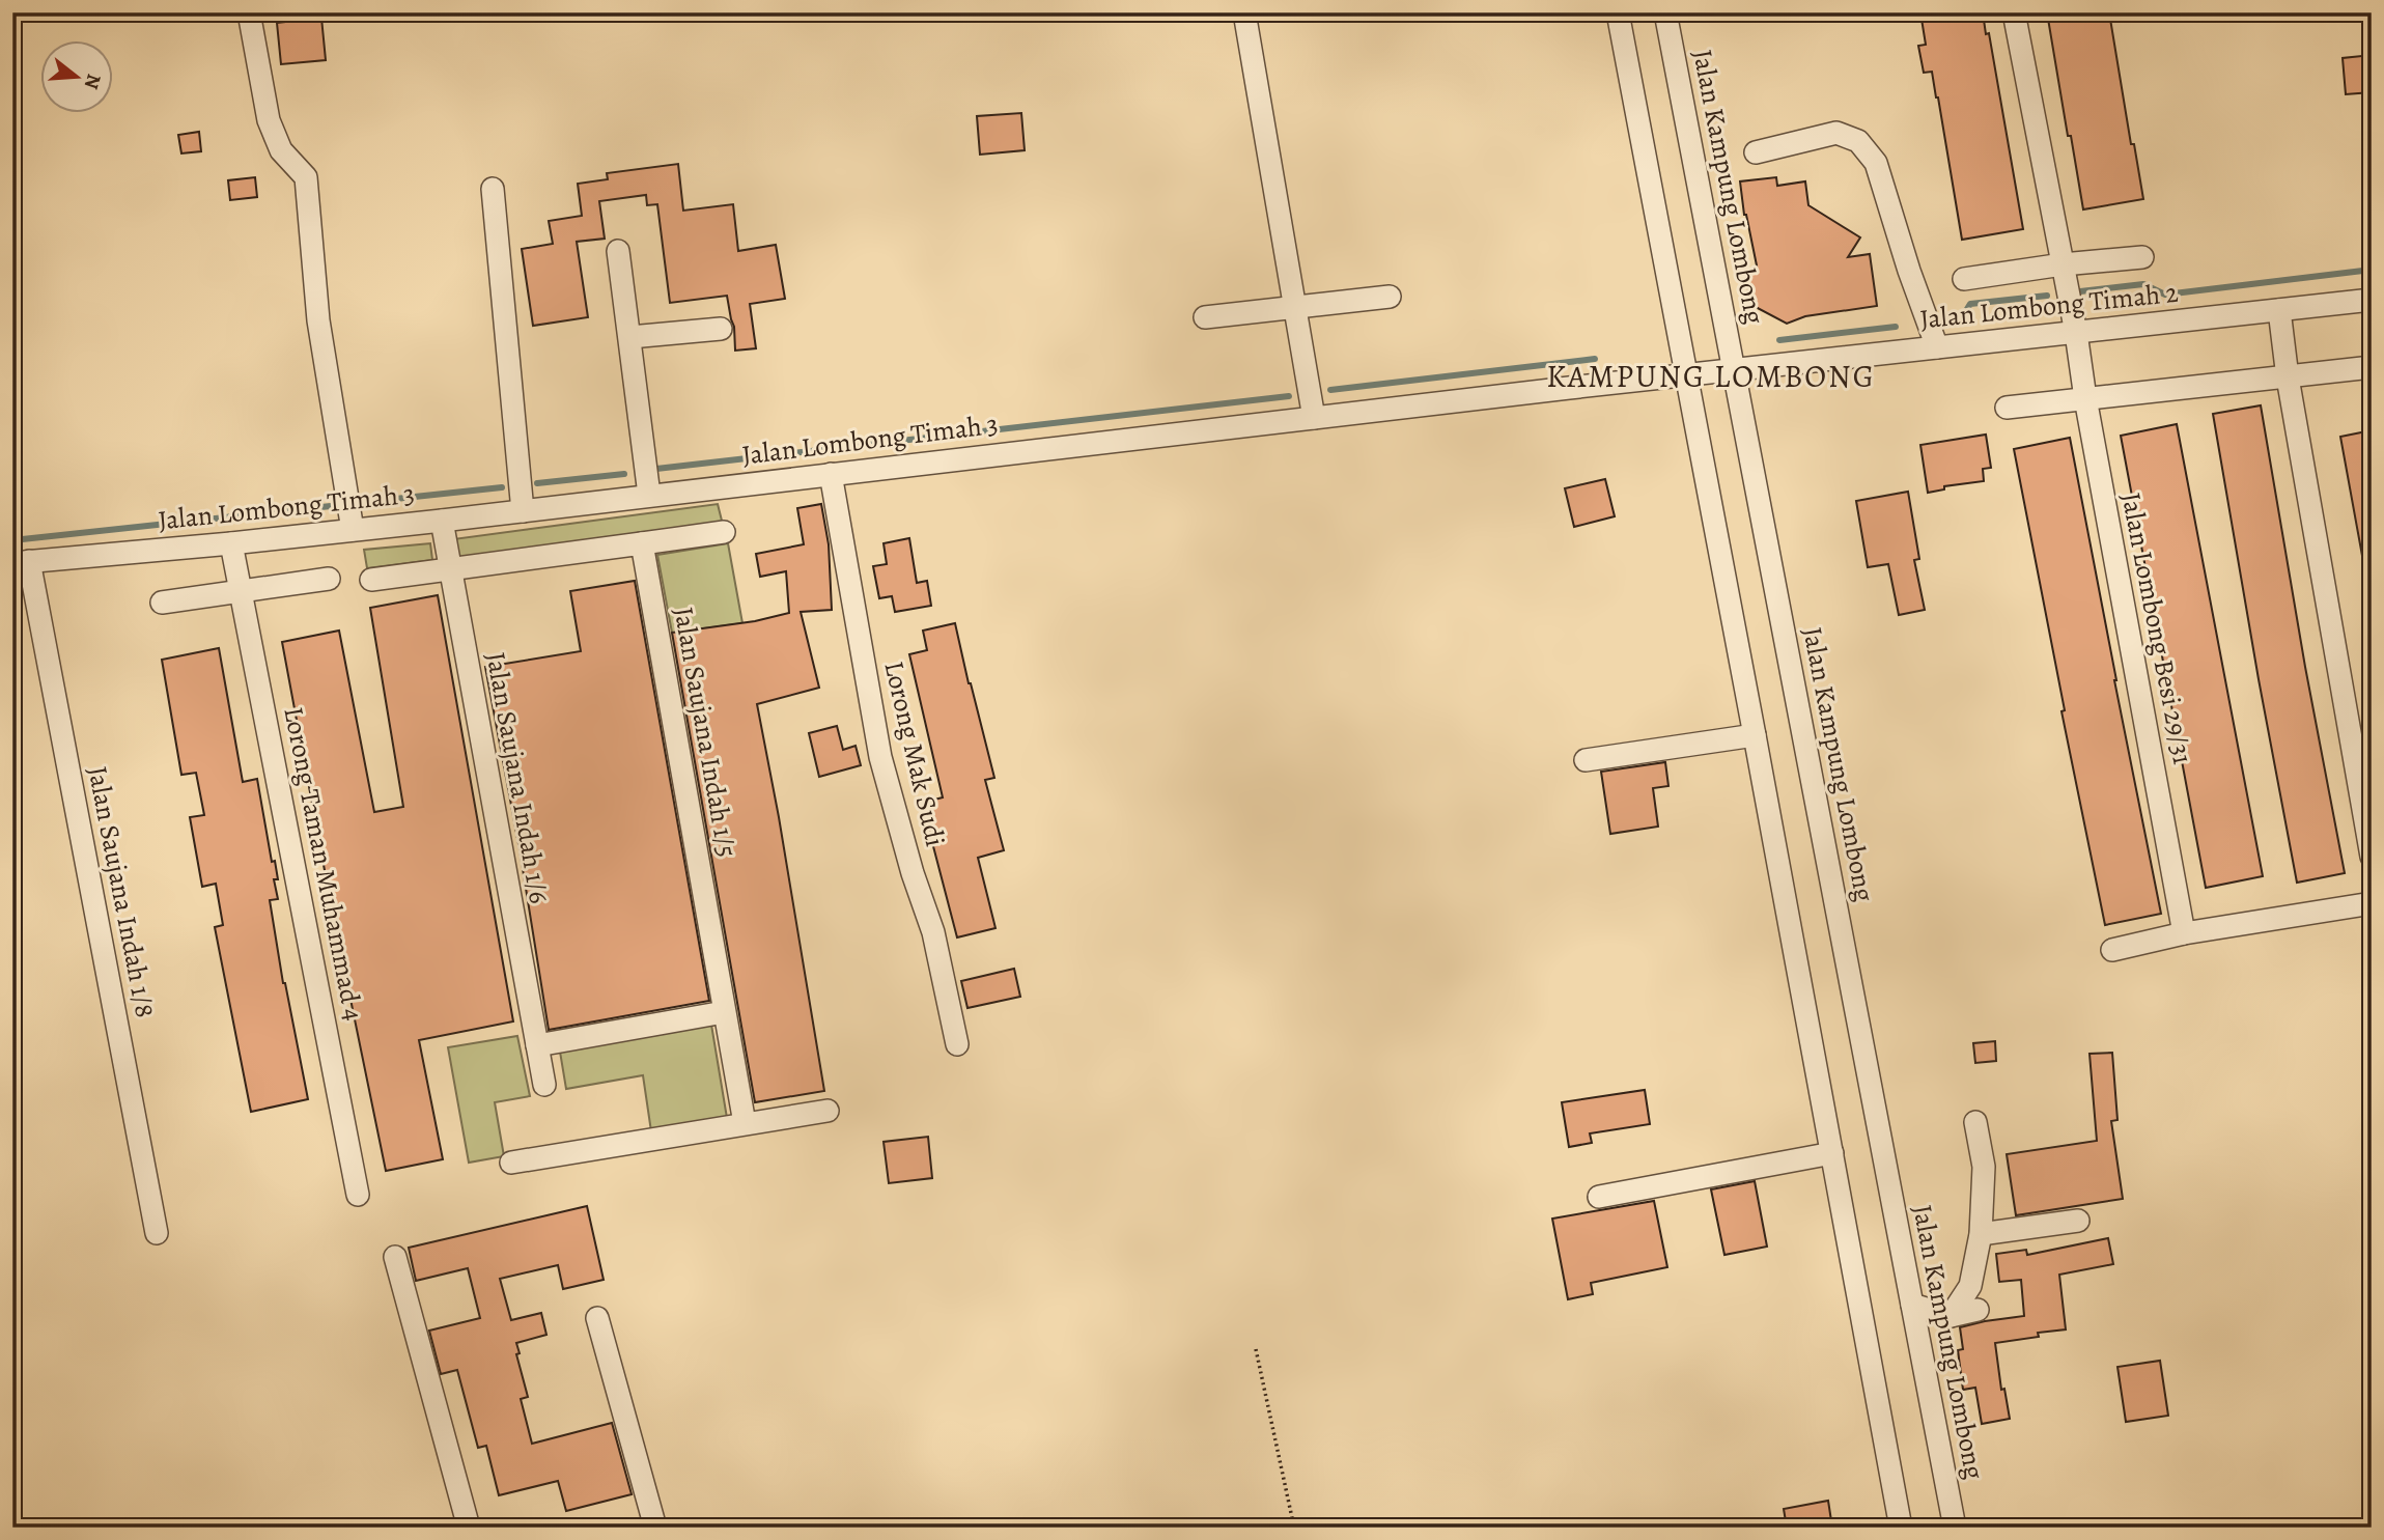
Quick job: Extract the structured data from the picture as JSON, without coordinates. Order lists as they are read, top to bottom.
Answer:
{
  "streets": {
    "street": [
      "Jalan Kampung Lombong",
      "Jalan Lombong Timah 2",
      "Jalan Lombong Timah 3",
      "Jalan Lombong Besi 29/31",
      "Jalan Saujana Indah 1/5",
      "Lorong Mak Sudi",
      "Jalan Saujana Indah 1/6",
      "Lorong Taman Muhammad 4",
      "Jalan Saujana Indah 1/8"
    ]
  },
  "crossings": [
    ["Jalan Kampung Lombong", "Jalan Lombong Timah 2"],
    ["Jalan Kampung Lombong", "Jalan Lombong Timah 3"],
    ["Jalan Lombong Timah 2", "Jalan Lombong Timah 3"],
    ["Jalan Lombong Timah 2", "Jalan Lombong Besi 29/31"],
    ["Jalan Lombong Timah 3", "Lorong Mak Sudi"],
    ["Jalan Lombong Timah 3", "Jalan Saujana Indah 1/6"],
    ["Jalan Lombong Timah 3", "Lorong Taman Muhammad 4"],
    ["Jalan Lombong Timah 3", "Jalan Saujana Indah 1/8"]
  ],
  "districts": ["KAMPUNG LOMBONG"],
  "north": "right"
}
